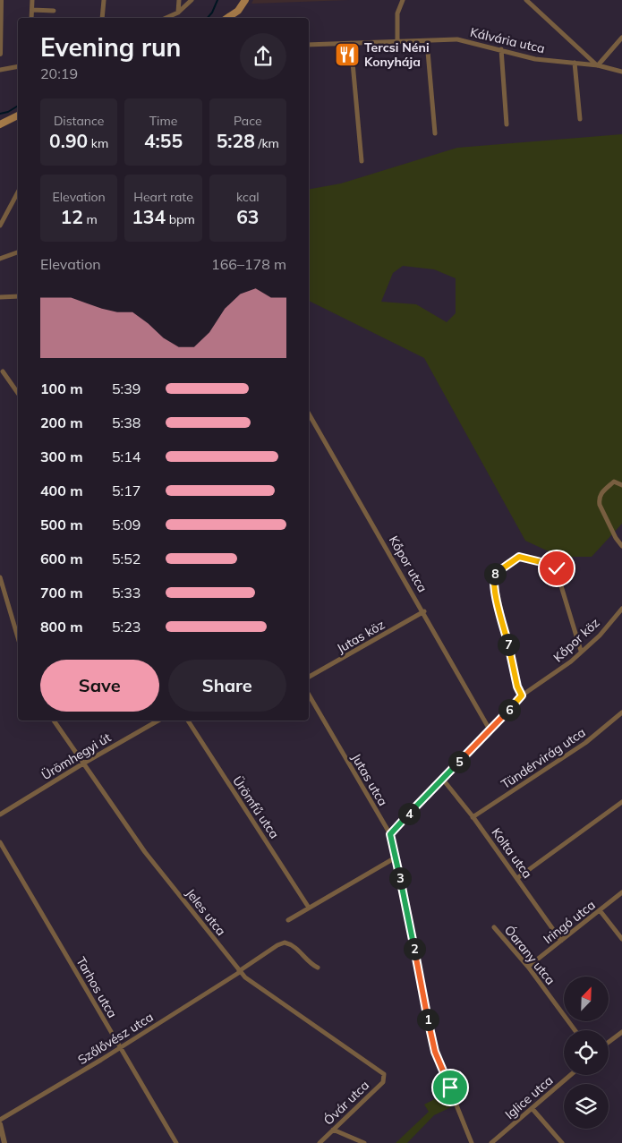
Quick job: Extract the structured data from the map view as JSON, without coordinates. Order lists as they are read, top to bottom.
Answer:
{
  "streets": {
    "street": [
      "Kálvária utca",
      "Kőpor utca",
      "Jutas köz",
      "Kőpor köz",
      "Ürömhegyi út",
      "Tündérvirág utca",
      "Jutas utca",
      "Ürömfű utca",
      "Kolta utca",
      "Jeles utca",
      "Iringó utca",
      "Óarany utca",
      "Tarhos utca",
      "Szőlővész utca",
      "Iglice utca",
      "Óvár utca"
    ]
  },
  "crossings": [
    ["Kőpor utca", "Jutas köz"],
    ["Kőpor utca", "Kőpor köz"],
    ["Kőpor köz", "Jutas utca"],
    ["Kőpor köz", "Kolta utca"],
    ["Ürömhegyi út", "Jeles utca"],
    ["Tündérvirág utca", "Kolta utca"],
    ["Kolta utca", "Iringó utca"],
    ["Jeles utca", "Szőlővész utca"],
    ["Jeles utca", "Óvár utca"],
    ["Iringó utca", "Óarany utca"],
    ["Tarhos utca", "Szőlővész utca"]
  ],
  "places": {
    "restaurant": ["Tercsi Néni Konyhája"]
  },
  "north": "top right",
  "page": {
    "heading": ["Evening run", "20:19"],
    "stats": [
      ["Distance", "0.90 km"],
      ["Time", "4:55"],
      ["Pace", "5:28 /km"],
      ["Elevation", "12 m"],
      ["Heart rate", "134 bpm"],
      ["kcal", "63"]
    ],
    "chart": ["Elevation", "166–178 m"],
    "list": [
      {
        "name": "100 m",
        "note": "5:39"
      },
      {
        "name": "200 m",
        "note": "5:38"
      },
      {
        "name": "300 m",
        "note": "5:14"
      },
      {
        "name": "400 m",
        "note": "5:17"
      },
      {
        "name": "500 m",
        "note": "5:09"
      },
      {
        "name": "600 m",
        "note": "5:52"
      },
      {
        "name": "700 m",
        "note": "5:33"
      },
      {
        "name": "800 m",
        "note": "5:23"
      }
    ],
    "pins": [
      "8",
      "7",
      "6",
      "5",
      "4",
      "3",
      "2",
      "1"
    ],
    "buttons": ["Save", "Share"]
  }
}
